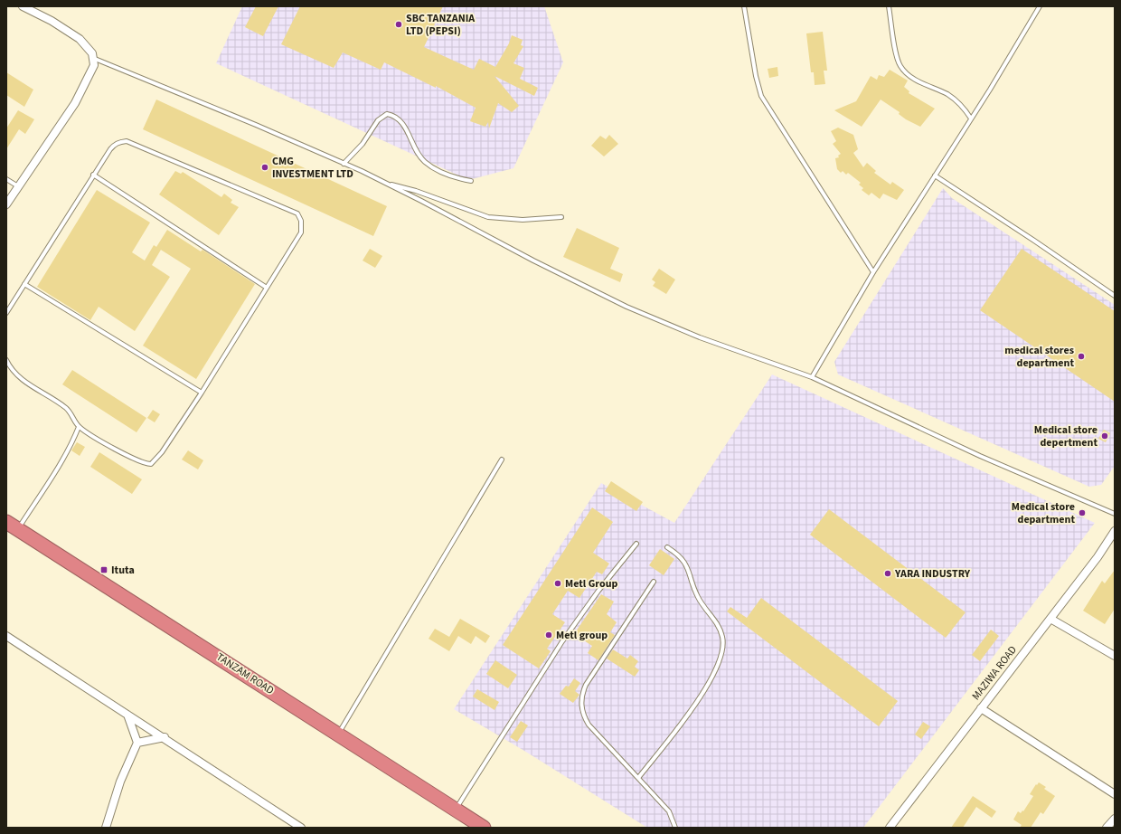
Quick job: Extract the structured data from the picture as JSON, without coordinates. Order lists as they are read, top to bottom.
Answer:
{
  "streets": {
    "highway": ["TANZAM ROAD"],
    "street": ["MAZIWA ROAD"]
  },
  "places": {
    "other": [
      "SBC TANZANIA LTD (PEPSI)",
      "CMG INVESTMENT LTD",
      "medical stores department",
      "Medical store depertment",
      "Medical store department",
      "YARA INDUSTRY",
      "Metl Group",
      "Metl group"
    ],
    "transit": ["Ituta"]
  }
}
